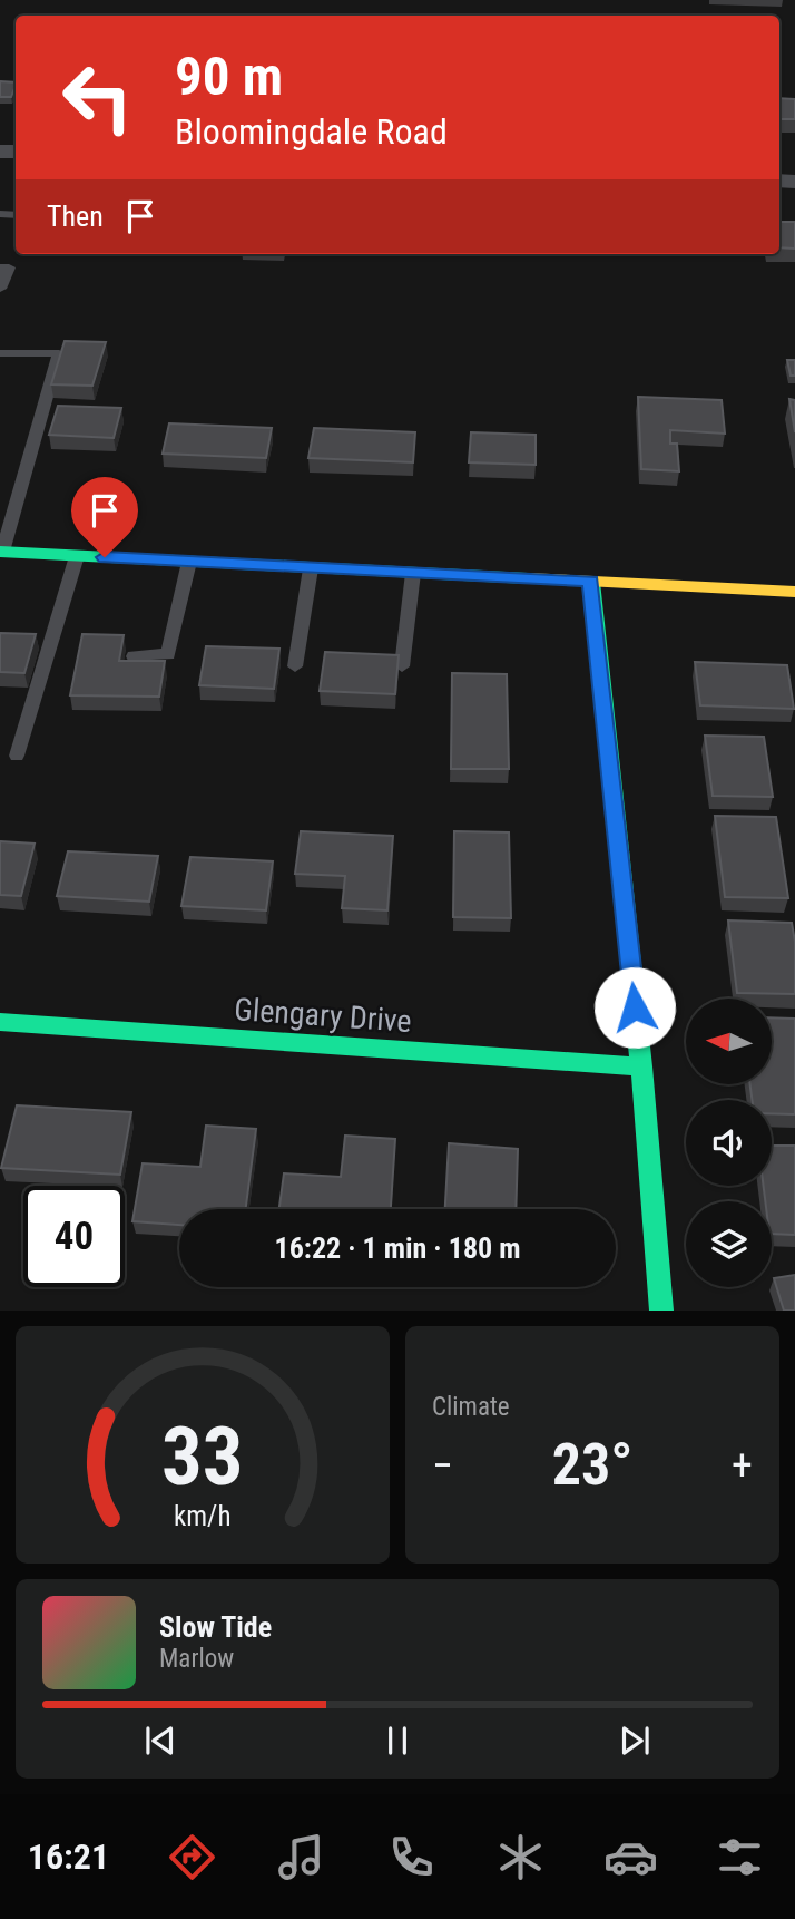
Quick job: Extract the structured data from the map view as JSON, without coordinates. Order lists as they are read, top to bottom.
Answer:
{
  "streets": {
    "street": ["Glengary Drive"]
  },
  "north": "left",
  "page": {
    "turn": ["90 m", "Bloomingdale Road"],
    "then": "Then",
    "limit": "40",
    "trip": "16:22 · 1 min · 180 m",
    "tile": "Climate",
    "heat": ["−", "23°", "+"],
    "song": ["Slow Tide", "Marlow"],
    "tabs": "16:21",
    "gauge": ["33", "km/h"]
  }
}
